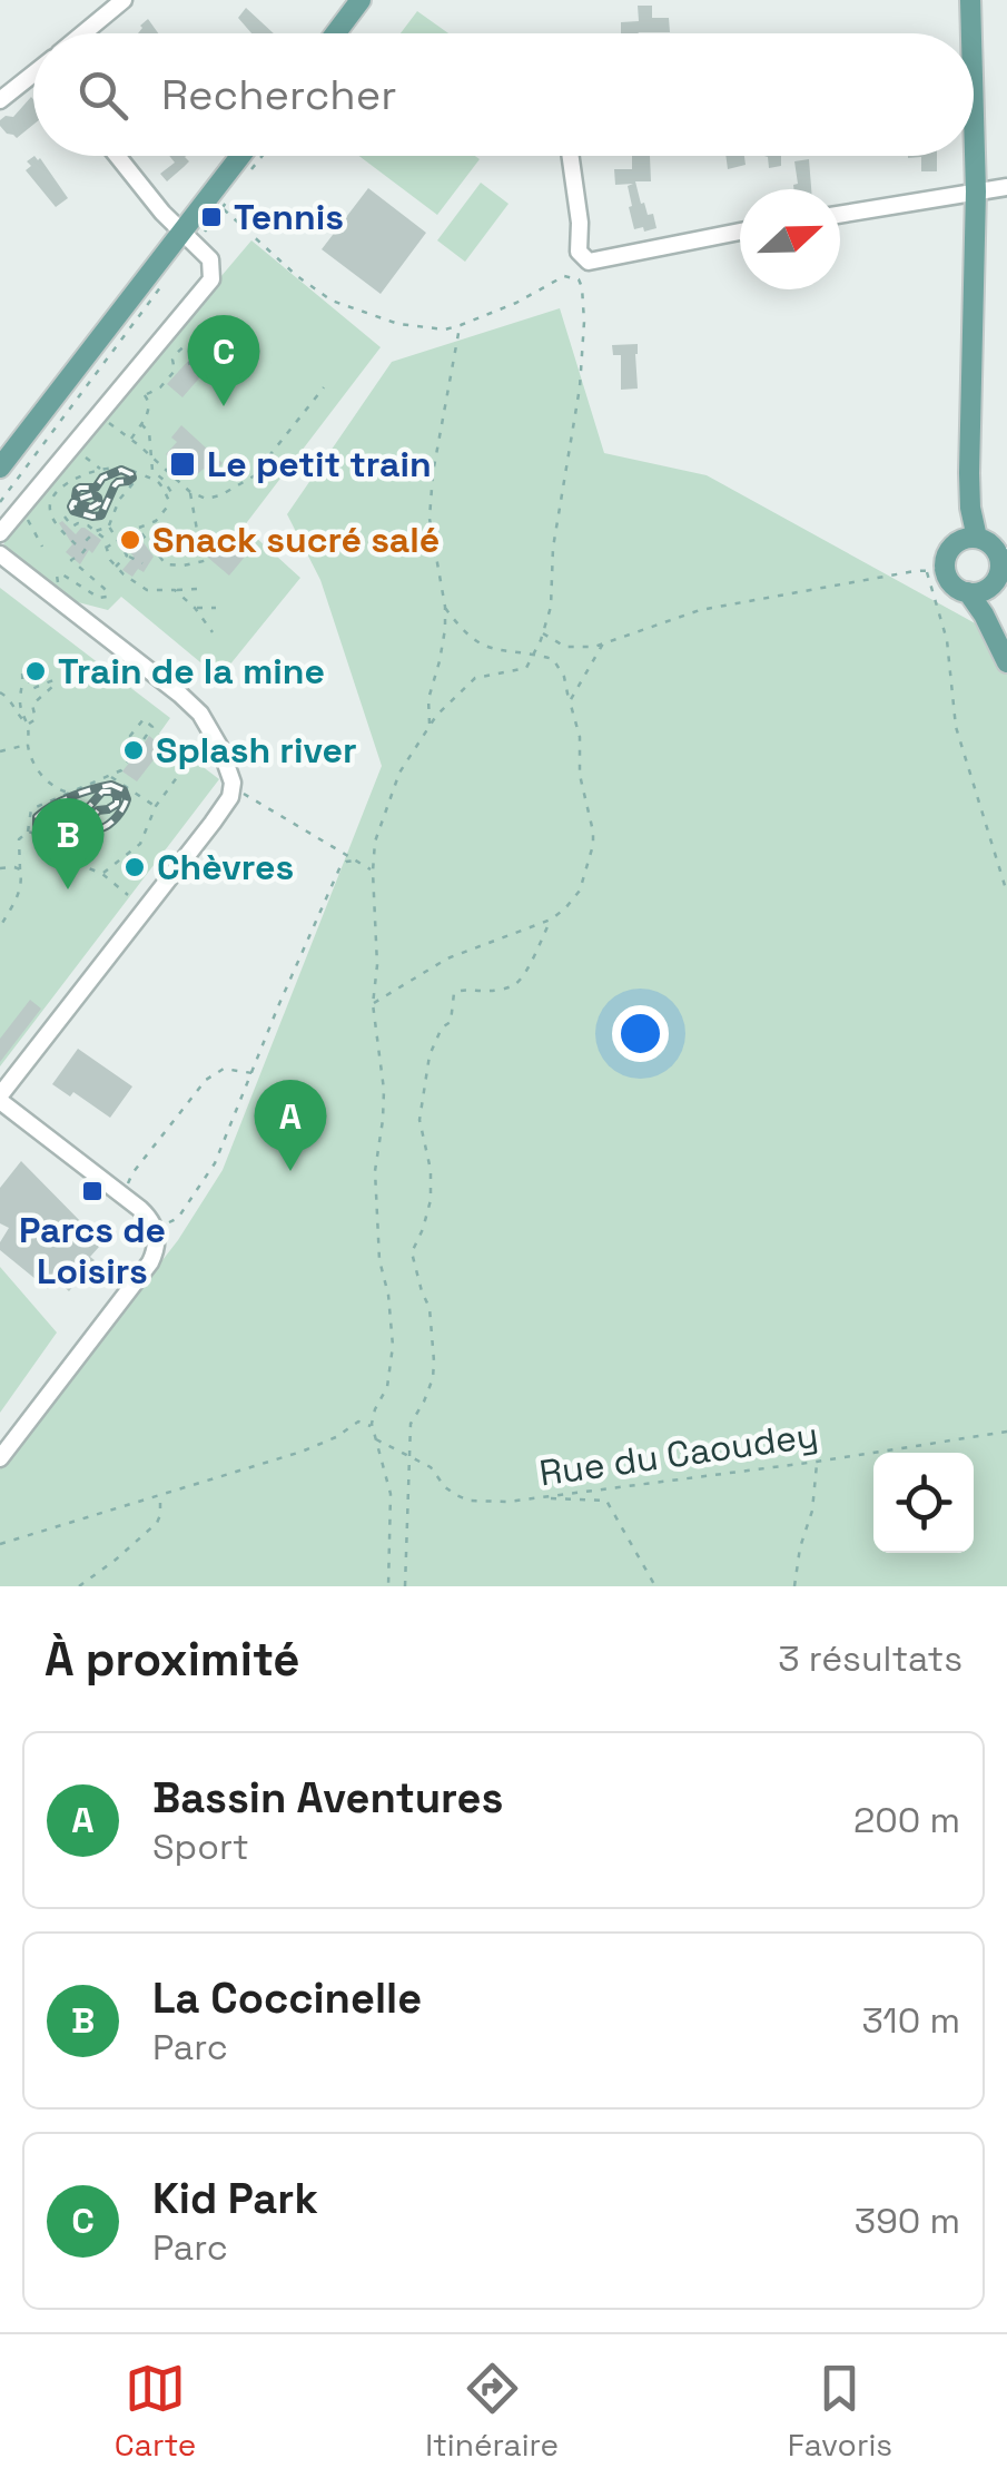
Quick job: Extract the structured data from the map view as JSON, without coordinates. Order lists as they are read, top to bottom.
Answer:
{
  "streets": {
    "path": ["Rue du Caoudey"]
  },
  "places": {
    "transit": ["Tennis", "Le petit train", "Parcs de Loisirs"],
    "other": [
      "Snack sucré salé",
      "Train de la mine",
      "Splash river",
      "Chèvres"
    ]
  },
  "north": "right",
  "page": {
    "search": "Rechercher",
    "pins": ["C", "B", "A"],
    "heading": ["À proximité", "3 résultats"],
    "list": [
      {
        "mark": "A",
        "name": "Bassin Aventures",
        "note": "Sport",
        "value": "200 m"
      },
      {
        "mark": "B",
        "name": "La Coccinelle",
        "note": "Parc",
        "value": "310 m"
      },
      {
        "mark": "C",
        "name": "Kid Park",
        "note": "Parc",
        "value": "390 m"
      }
    ],
    "nav": ["Carte", "Itinéraire", "Favoris"]
  }
}
